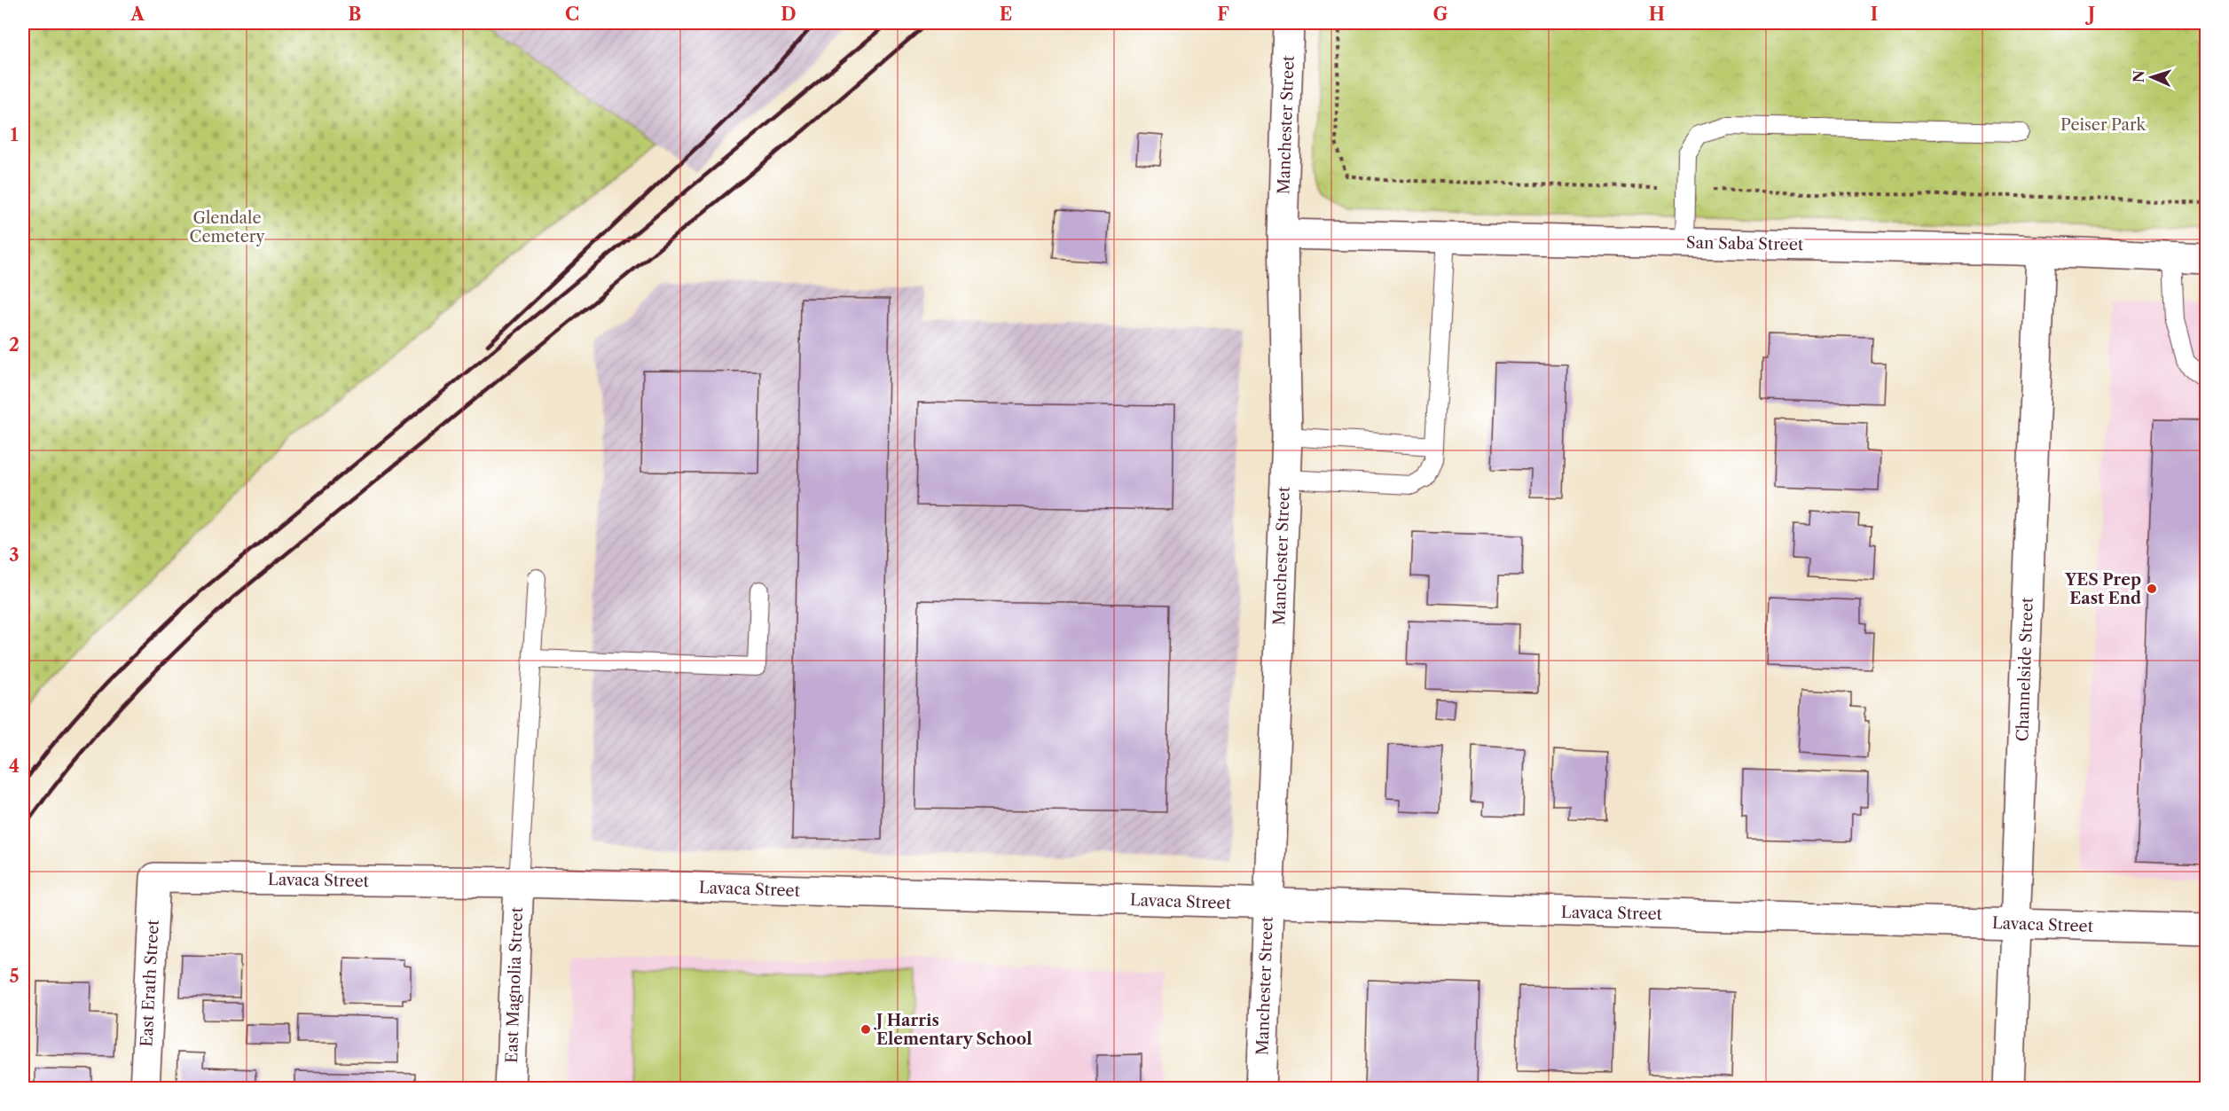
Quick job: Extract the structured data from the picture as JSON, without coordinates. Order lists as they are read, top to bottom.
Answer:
{
  "streets": {
    "street": [
      "Manchester Street",
      "San Saba Street",
      "Channelside Street",
      "Lavaca Street",
      "East Erath Street",
      "East Magnolia Street"
    ]
  },
  "crossings": [
    ["Manchester Street", "San Saba Street"],
    ["Manchester Street", "Lavaca Street"],
    ["San Saba Street", "Channelside Street"],
    ["Channelside Street", "Lavaca Street"],
    ["Lavaca Street", "East Erath Street"],
    ["Lavaca Street", "East Magnolia Street"]
  ],
  "parks": ["Peiser Park", "Glendale Cemetery"],
  "places": ["YES Prep East End", "J Harris Elementary School"],
  "north": "left",
  "grid": {
    "columns": [
      "A",
      "B",
      "C",
      "D",
      "E",
      "F",
      "G",
      "H",
      "I",
      "J"
    ],
    "rows": [
      "1",
      "2",
      "3",
      "4",
      "5"
    ]
  }
}
